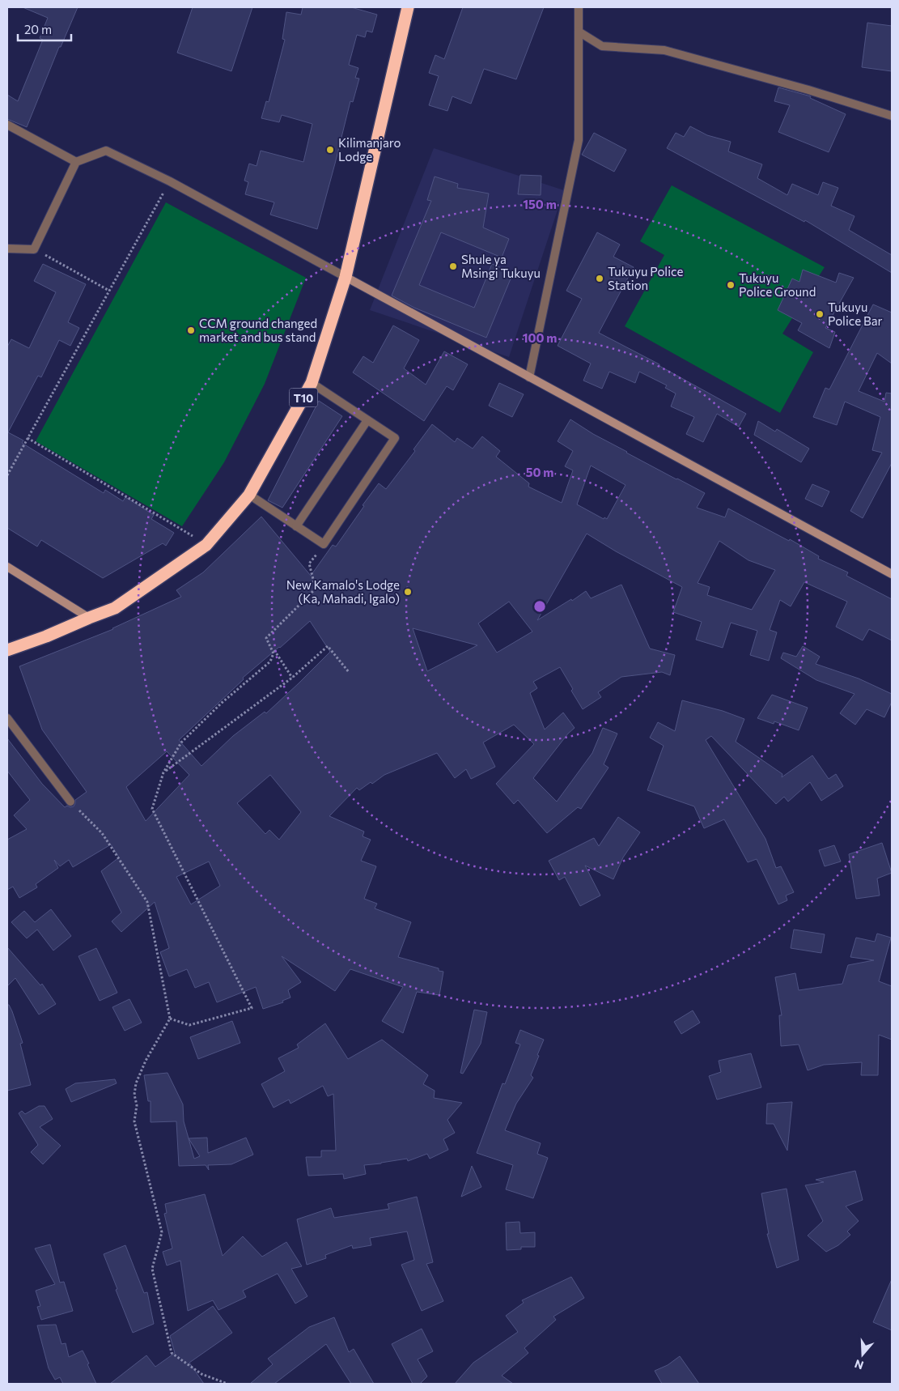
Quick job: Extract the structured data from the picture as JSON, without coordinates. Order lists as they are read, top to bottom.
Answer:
{
  "streets": {
    "highway": ["T10"]
  },
  "places": [
    "Kilimanjaro Lodge",
    "Shule ya Msingi Tukuyu",
    "Tukuyu Police Station",
    "Tukuyu Police Ground",
    "Tukuyu Police Bar",
    "CCM ground changed market and bus stand",
    "New Kamalo's Lodge (Ka, Mahadi, Igalo)"
  ],
  "scale_bar": "20 m",
  "north": "bottom",
  "rings": ["150 m", "100 m", "50 m"]
}
